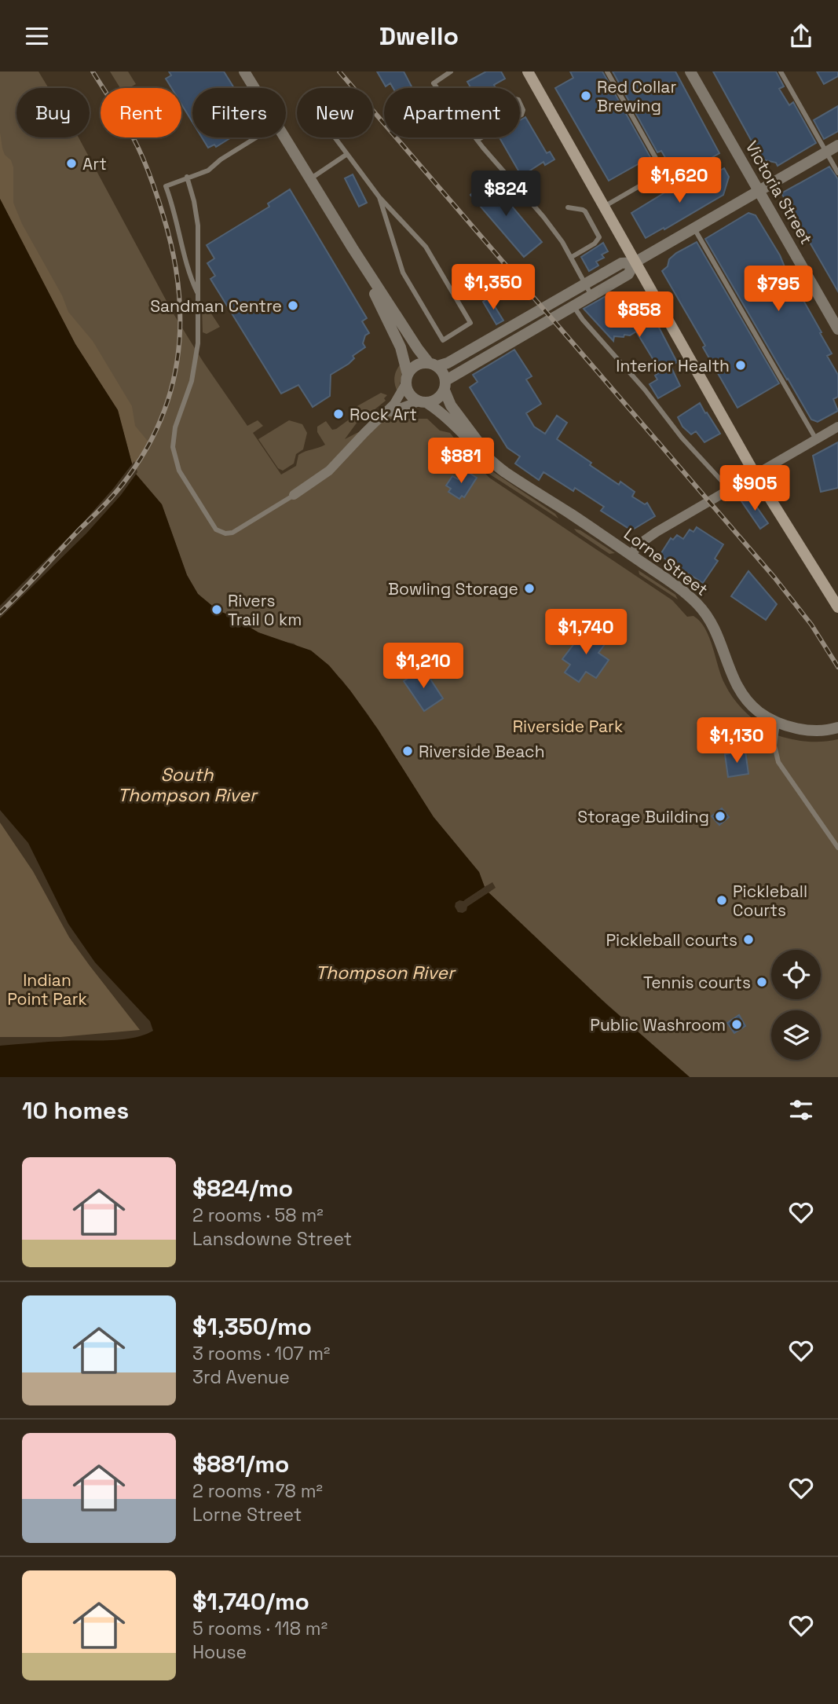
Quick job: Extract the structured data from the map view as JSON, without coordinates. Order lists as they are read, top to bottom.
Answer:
{
  "streets": {
    "street": ["Victoria Street", "Lorne Street"]
  },
  "water": ["South Thompson River", "Thompson River"],
  "parks": ["Riverside Park", "Indian Point Park"],
  "places": [
    "Red Collar Brewing",
    "Art",
    "Sandman Centre",
    "Interior Health",
    "Rock Art",
    "Bowling Storage",
    "Rivers Trail 0 km",
    "Riverside Beach",
    "Storage Building",
    "Pickleball Courts",
    "Pickleball courts",
    "Tennis courts",
    "Public Washroom"
  ],
  "page": {
    "header": "Dwello",
    "chip": [
      "Buy",
      "Rent",
      "Filters",
      "New",
      "Apartment"
    ],
    "price": [
      "$1,620",
      "$824",
      "$1,350",
      "$795",
      "$858",
      "$881",
      "$905",
      "$1,740",
      "$1,210",
      "$1,130"
    ],
    "heading": "10 homes",
    "list": [
      {
        "name": "$824/mo",
        "note": "2 rooms · 58 m² · Lansdowne Street"
      },
      {
        "name": "$1,350/mo",
        "note": "3 rooms · 107 m² · 3rd Avenue"
      },
      {
        "name": "$881/mo",
        "note": "2 rooms · 78 m² · Lorne Street"
      },
      {
        "name": "$1,740/mo",
        "note": "5 rooms · 118 m² · House"
      }
    ]
  }
}
